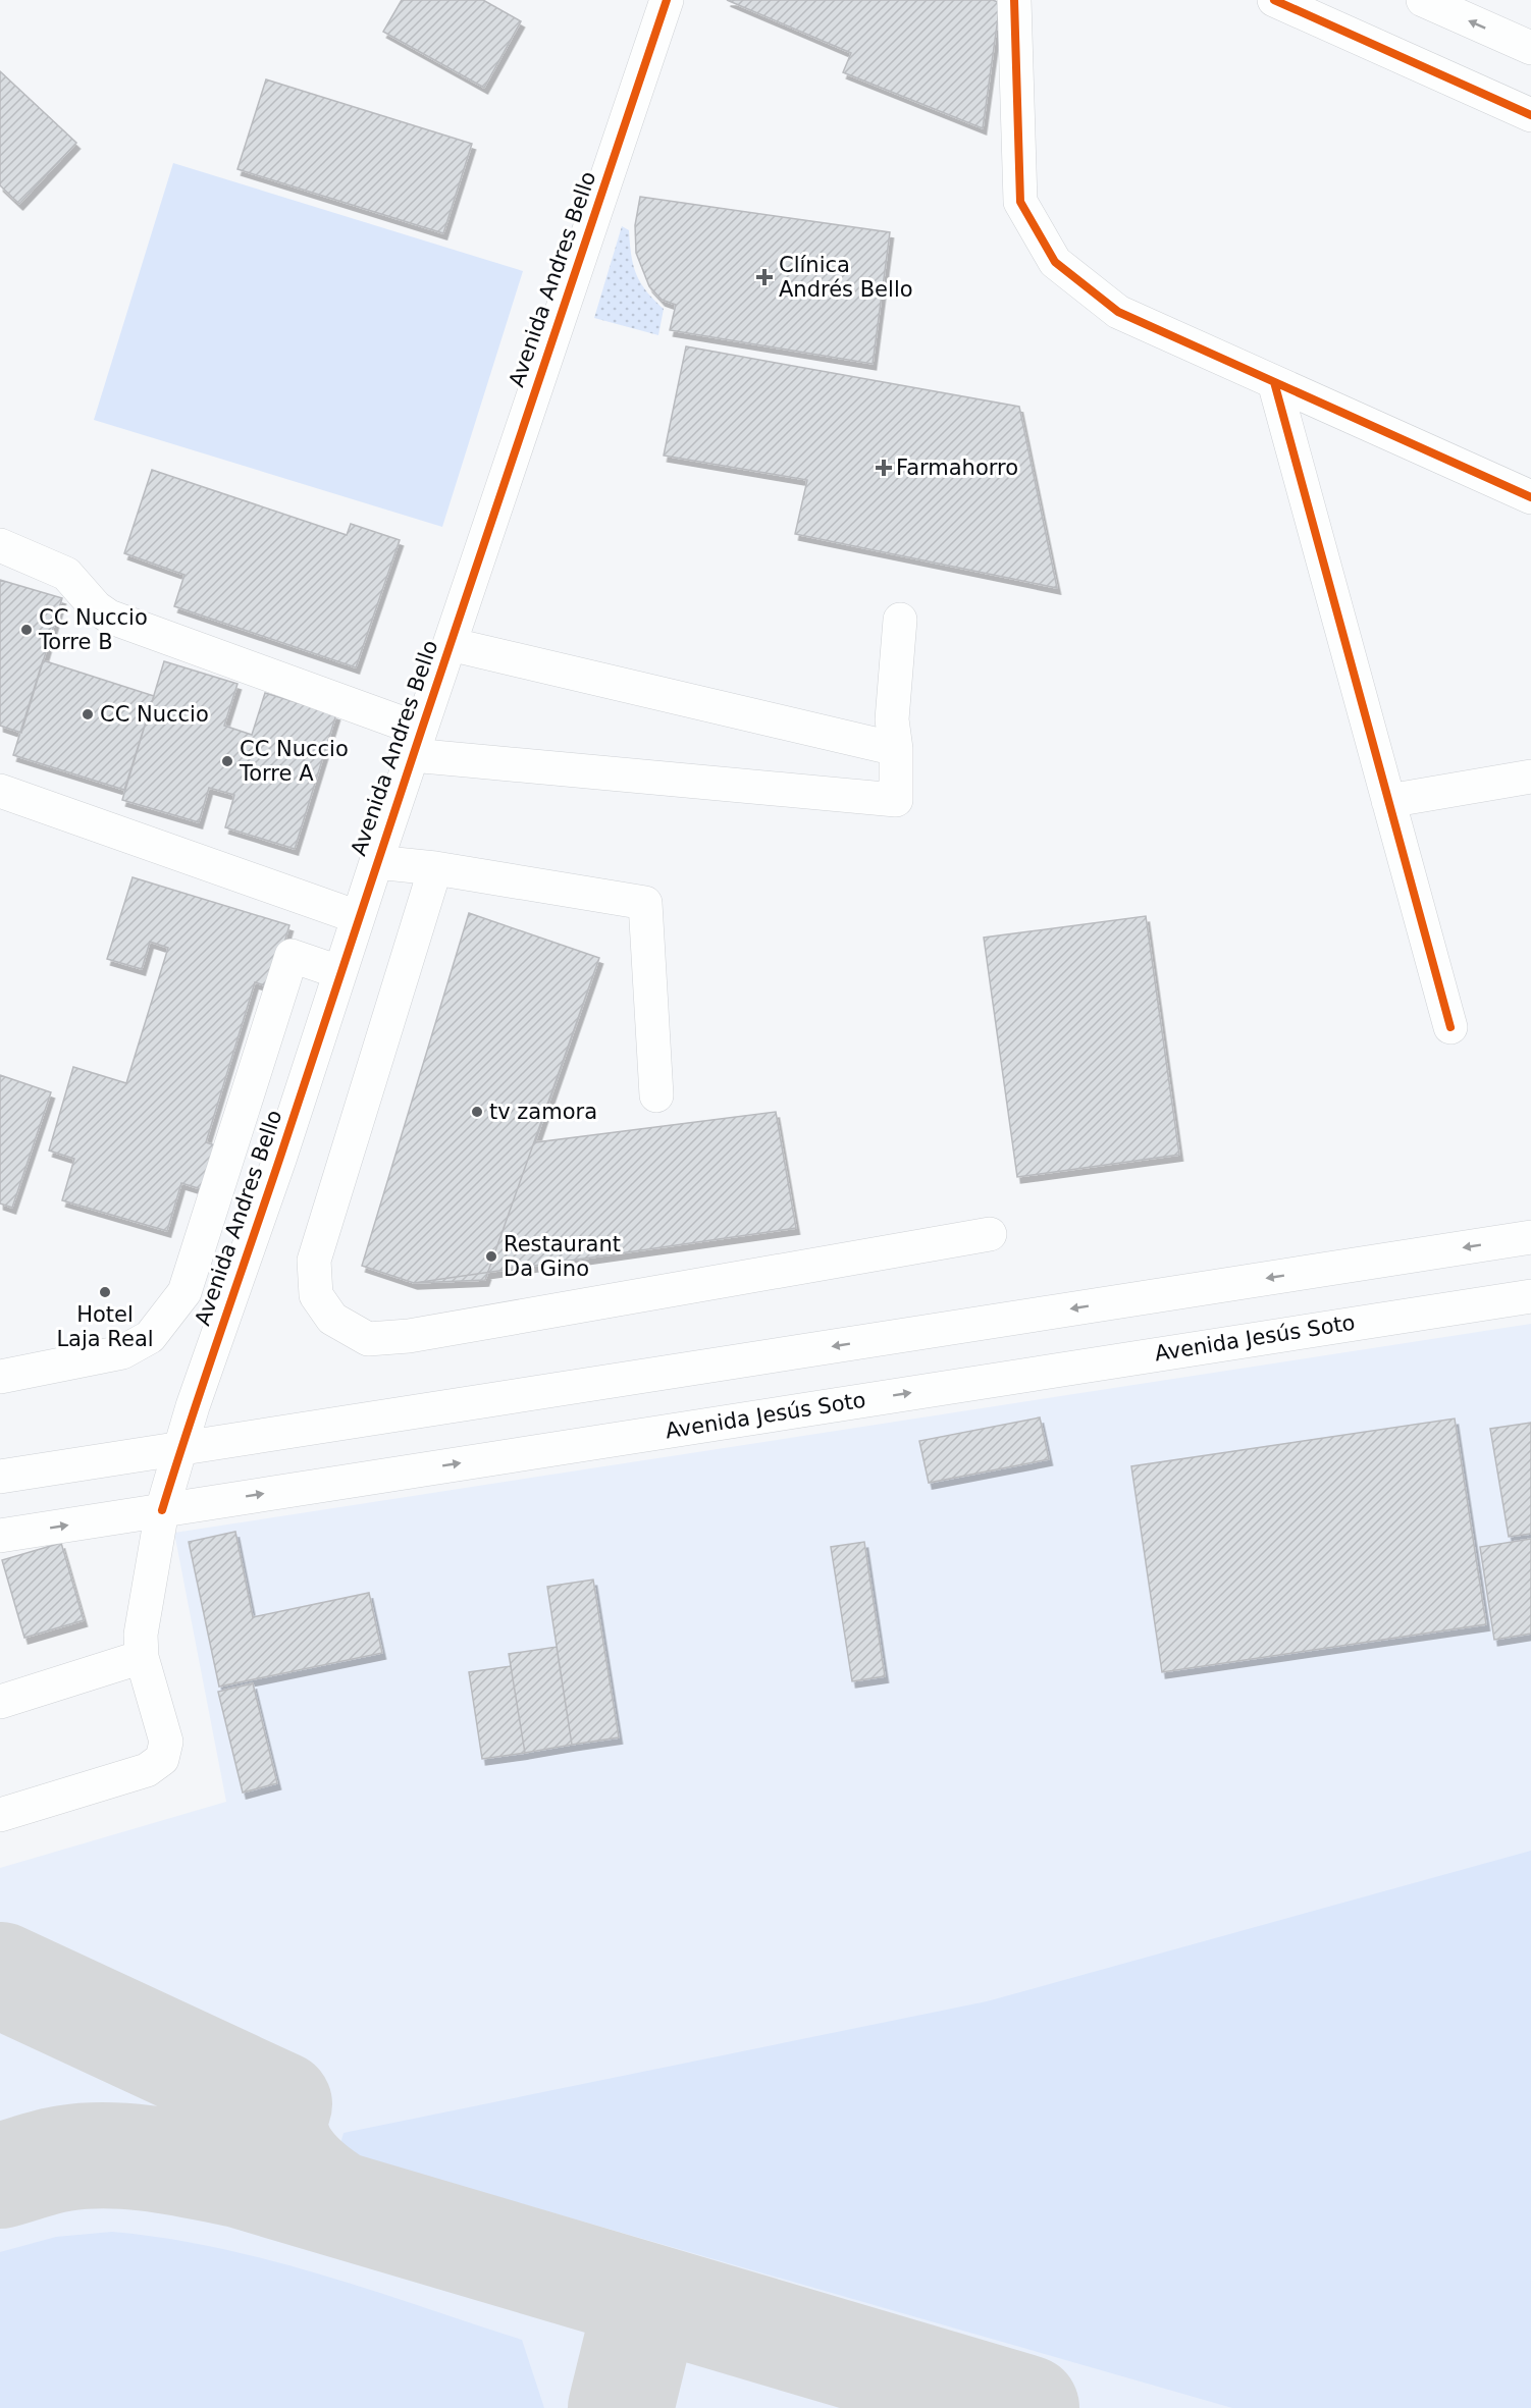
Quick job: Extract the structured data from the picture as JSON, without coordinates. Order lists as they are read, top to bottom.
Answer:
{
  "streets": {
    "street": ["Avenida Andres Bello", "Avenida Jesús Soto"]
  },
  "crossings": [
    ["Avenida Andres Bello", "Avenida Jesús Soto"]
  ],
  "places": {
    "health": ["Clínica Andrés Bello", "Farmahorro"],
    "other": [
      "CC Nuccio Torre B",
      "CC Nuccio",
      "CC Nuccio Torre A",
      "tv zamora",
      "Restaurant Da Gino",
      "Hotel Laja Real"
    ]
  }
}
